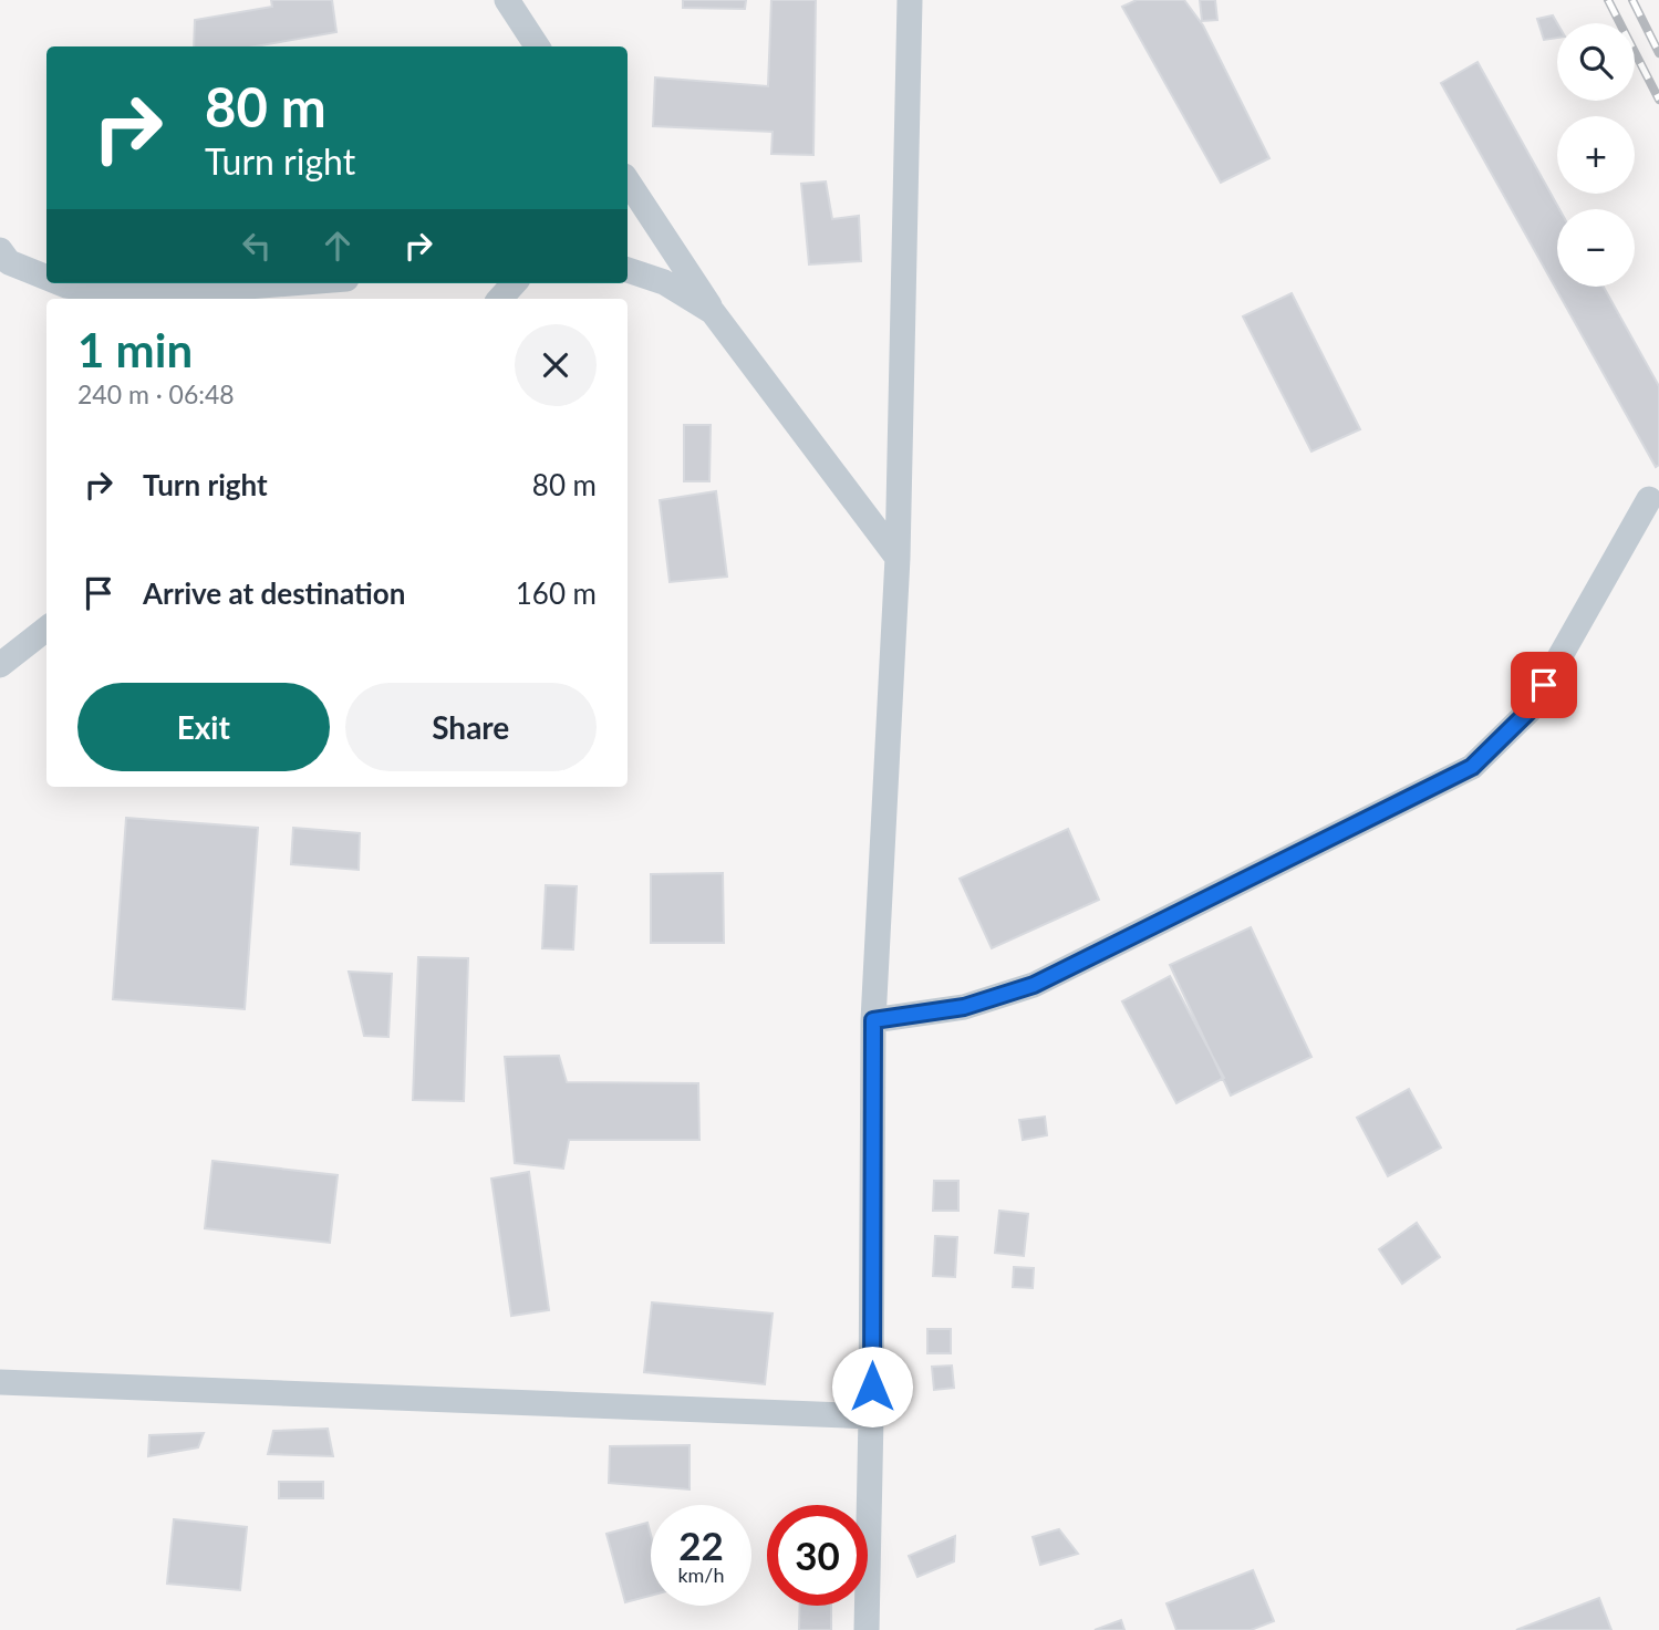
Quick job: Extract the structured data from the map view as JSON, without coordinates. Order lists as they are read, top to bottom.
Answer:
{
  "page": {
    "map_buttons": ["+", "−"],
    "turn": ["80 m", "Turn right"],
    "heading": ["1 min", "240 m · 06:48"],
    "list": [
      {
        "name": "Turn right",
        "value": "80 m"
      },
      {
        "name": "Arrive at destination",
        "value": "160 m"
      }
    ],
    "buttons": ["Exit", "Share"],
    "speed": "22 km/h",
    "limit": "30"
  }
}
